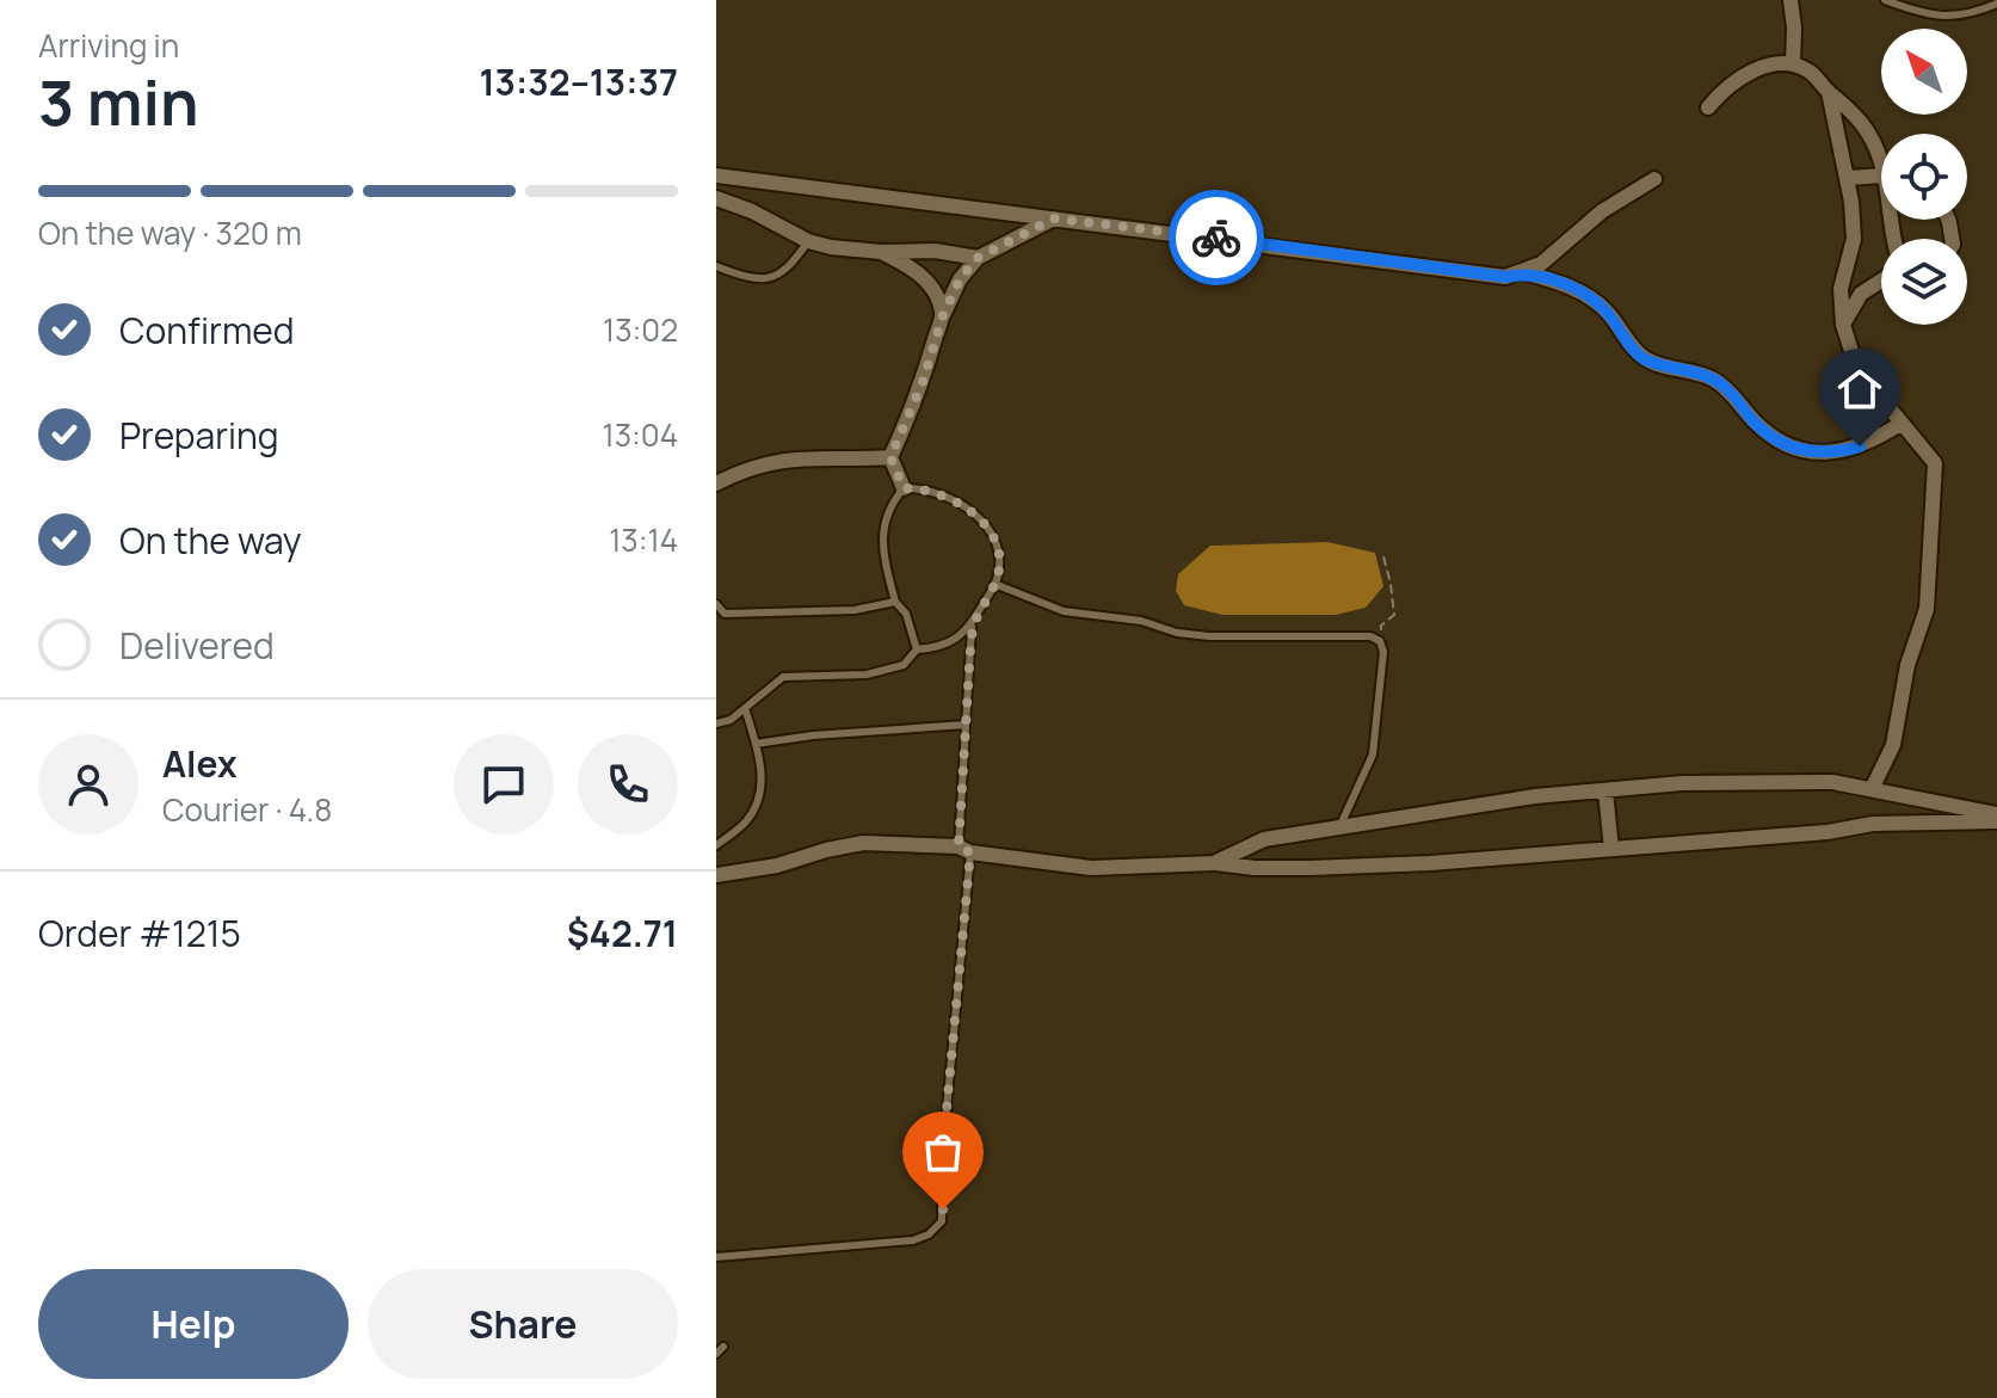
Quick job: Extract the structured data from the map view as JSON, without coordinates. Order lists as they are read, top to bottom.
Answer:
{
  "north": "top left",
  "page": {
    "heading": ["3 min", "Arriving in", "13:32–13:37"],
    "panel": [
      "Alex",
      "Courier · 4.8",
      "Order #1215",
      "$42.71"
    ],
    "bar": "On the way · 320 m",
    "list": [
      ["Confirmed", "13:02"],
      ["Preparing", "13:04"],
      ["On the way", "13:14"],
      "Delivered"
    ],
    "buttons": ["Help", "Share"]
  }
}
